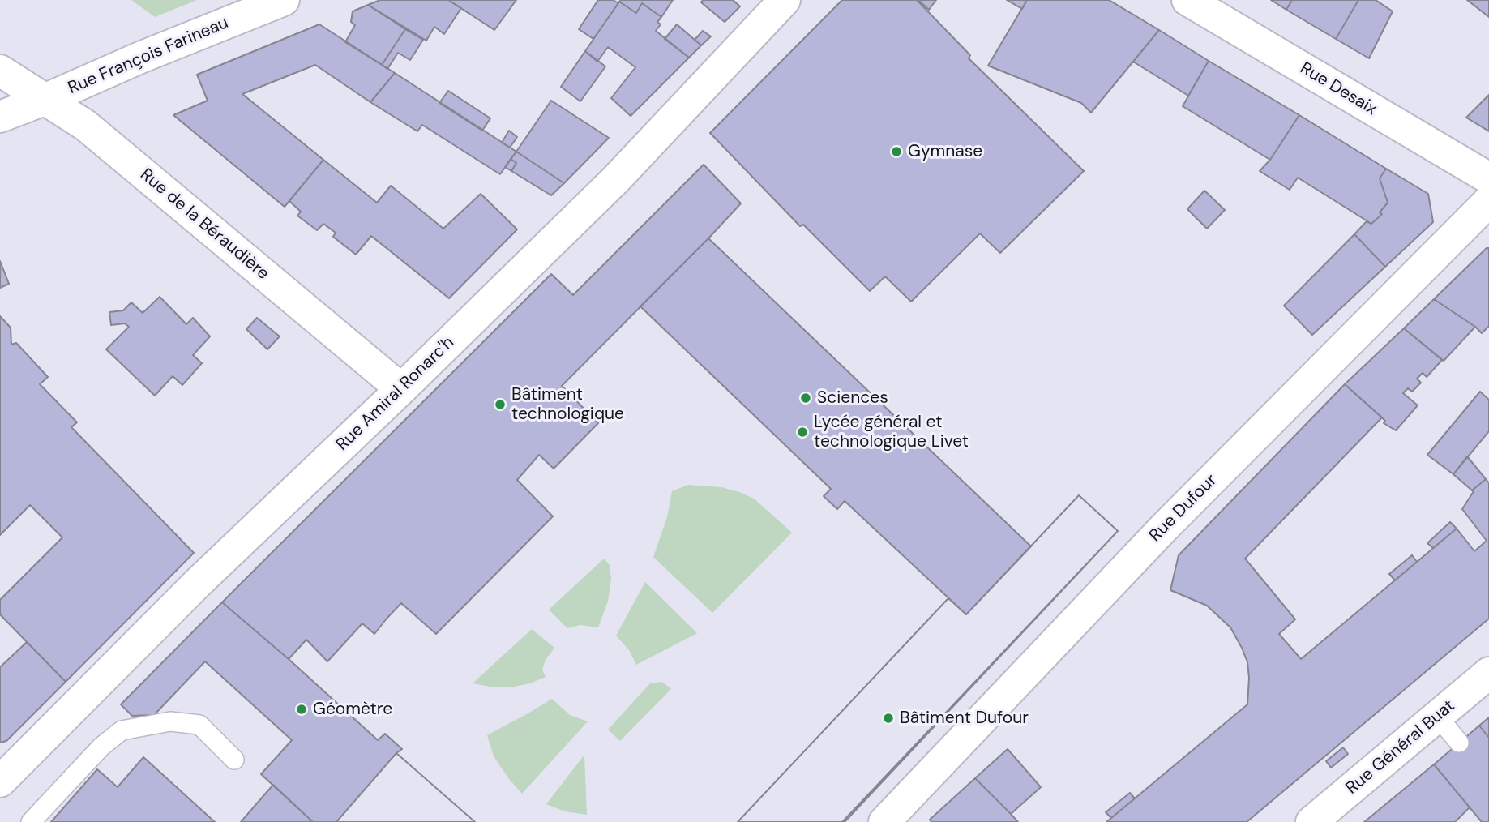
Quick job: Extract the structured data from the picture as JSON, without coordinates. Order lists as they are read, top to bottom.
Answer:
{
  "streets": {
    "street": [
      "Rue François Farineau",
      "Rue Desaix",
      "Rue de la Béraudière",
      "Rue Amiral Ronarc'h",
      "Rue Dufour",
      "Rue Général Buat"
    ]
  },
  "crossings": [
    ["Rue François Farineau", "Rue de la Béraudière"],
    ["Rue de la Béraudière", "Rue Amiral Ronarc'h"]
  ],
  "places": [
    "Gymnase",
    "Sciences",
    "Bâtiment technologique",
    "Lycée général et technologique Livet",
    "Géomètre",
    "Bâtiment Dufour"
  ]
}
